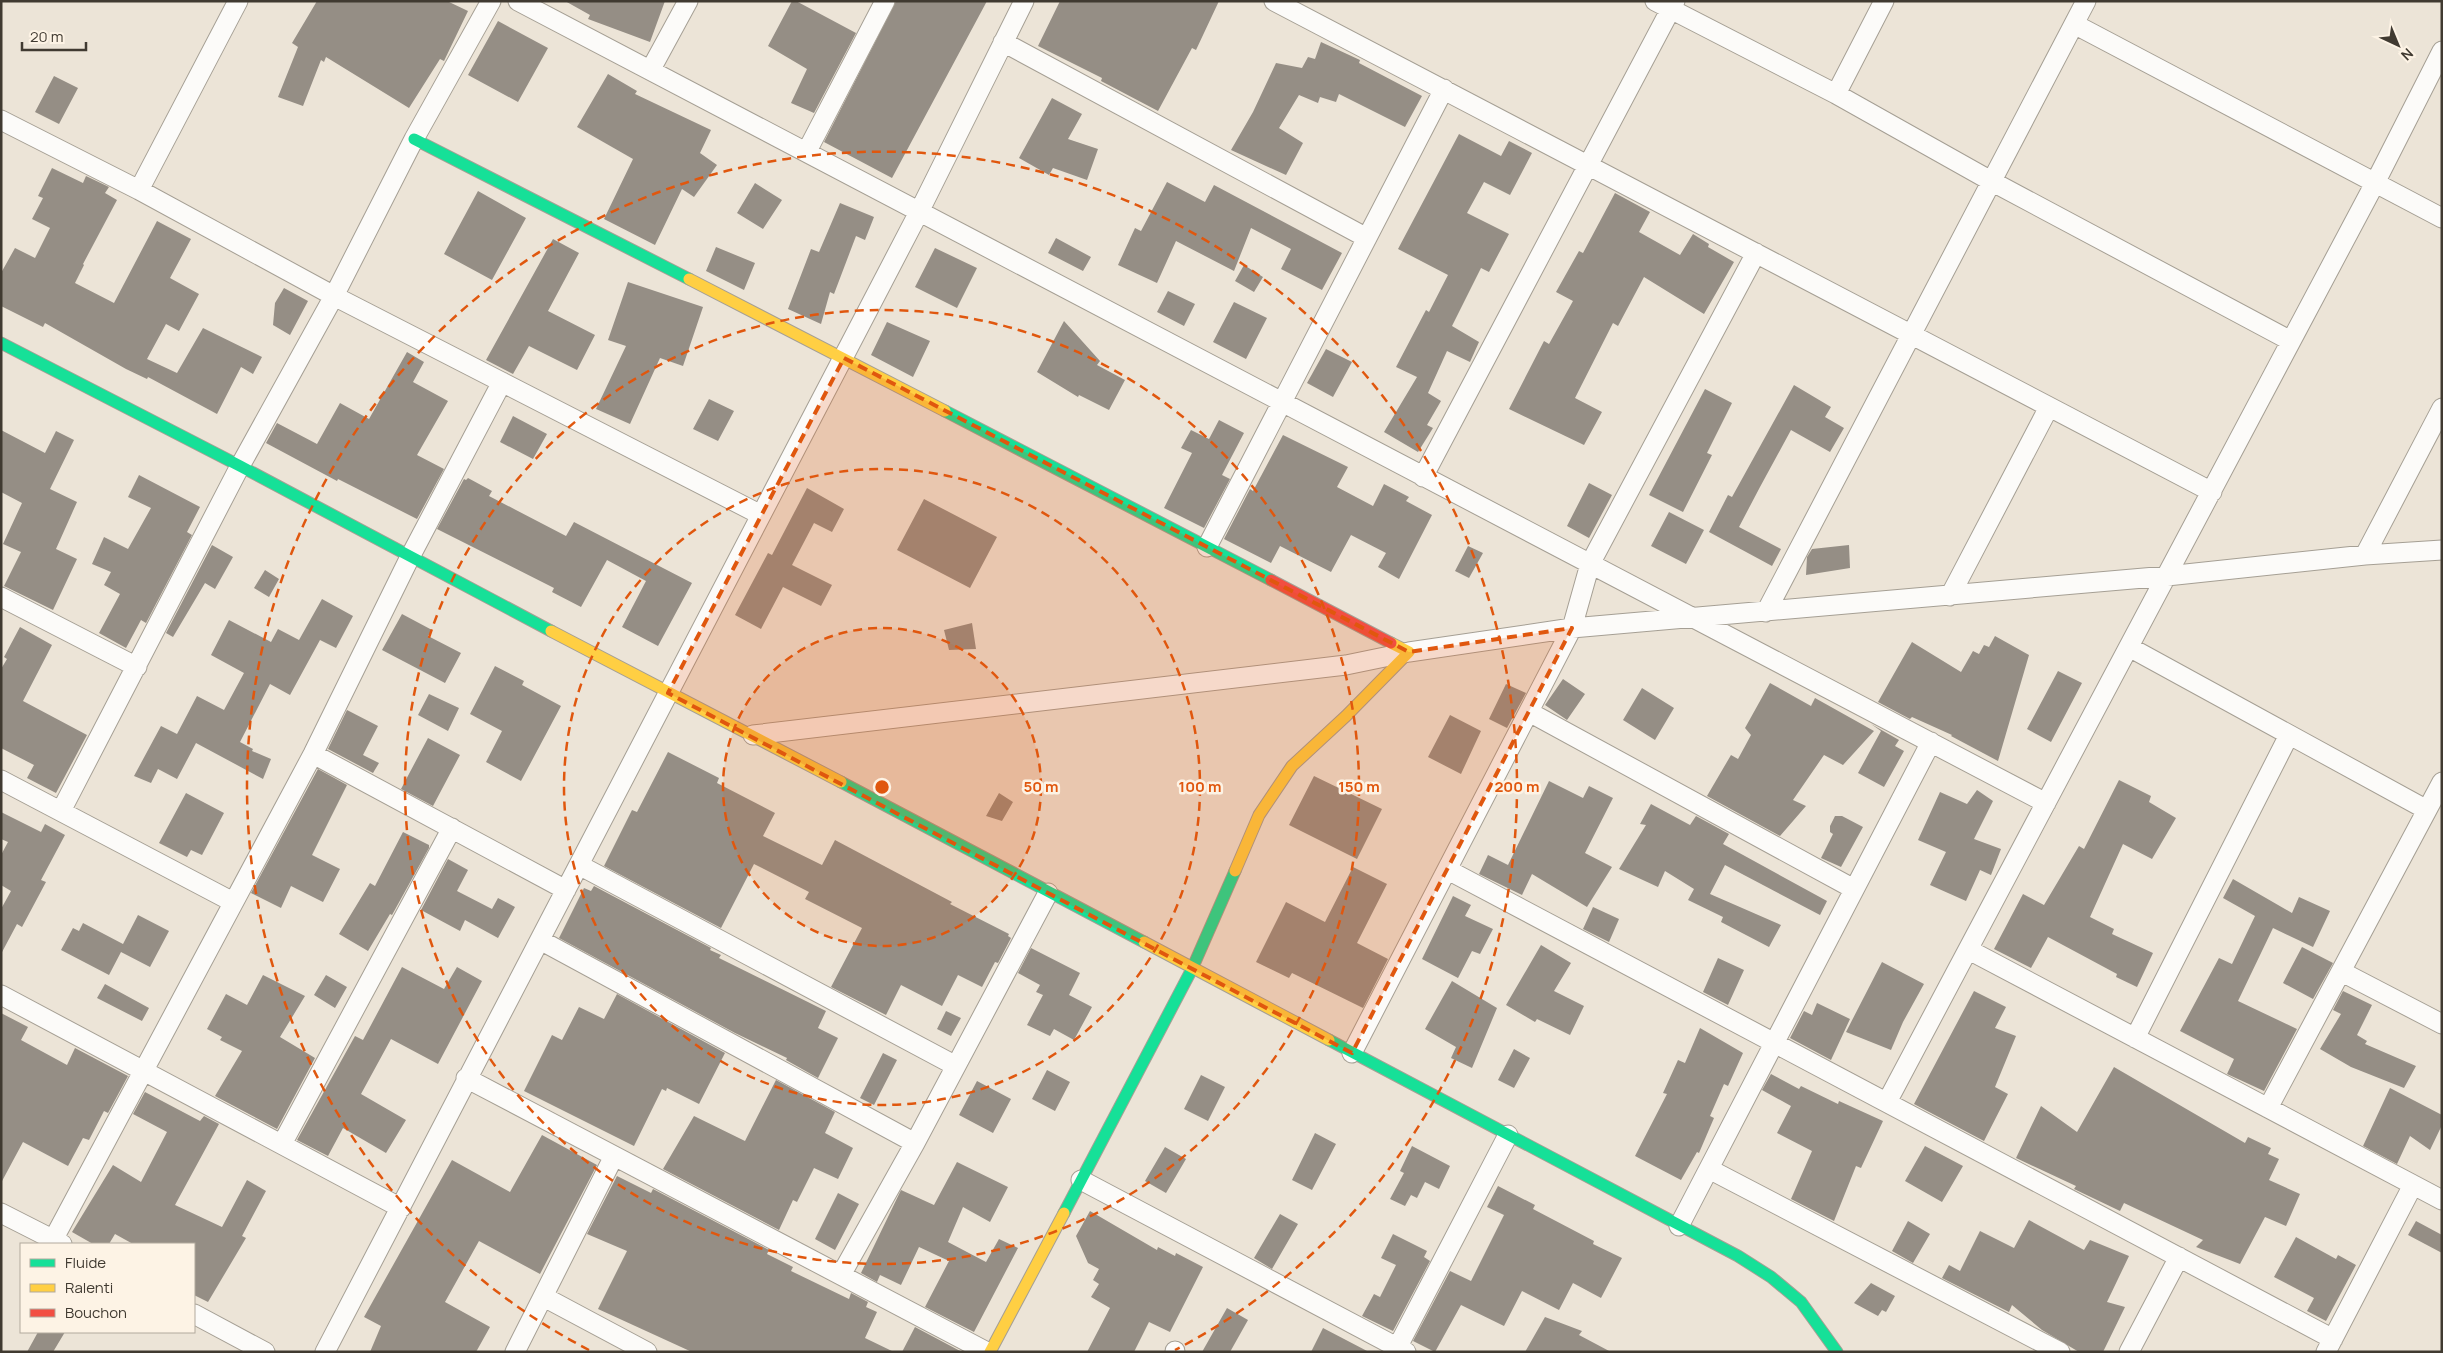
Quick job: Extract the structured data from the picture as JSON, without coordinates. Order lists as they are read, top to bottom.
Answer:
{
  "legend": ["Fluide", "Ralenti", "Bouchon"],
  "scale_bar": "20 m",
  "north": "bottom right",
  "rings": [
    "50 m",
    "100 m",
    "150 m",
    "200 m"
  ]
}
